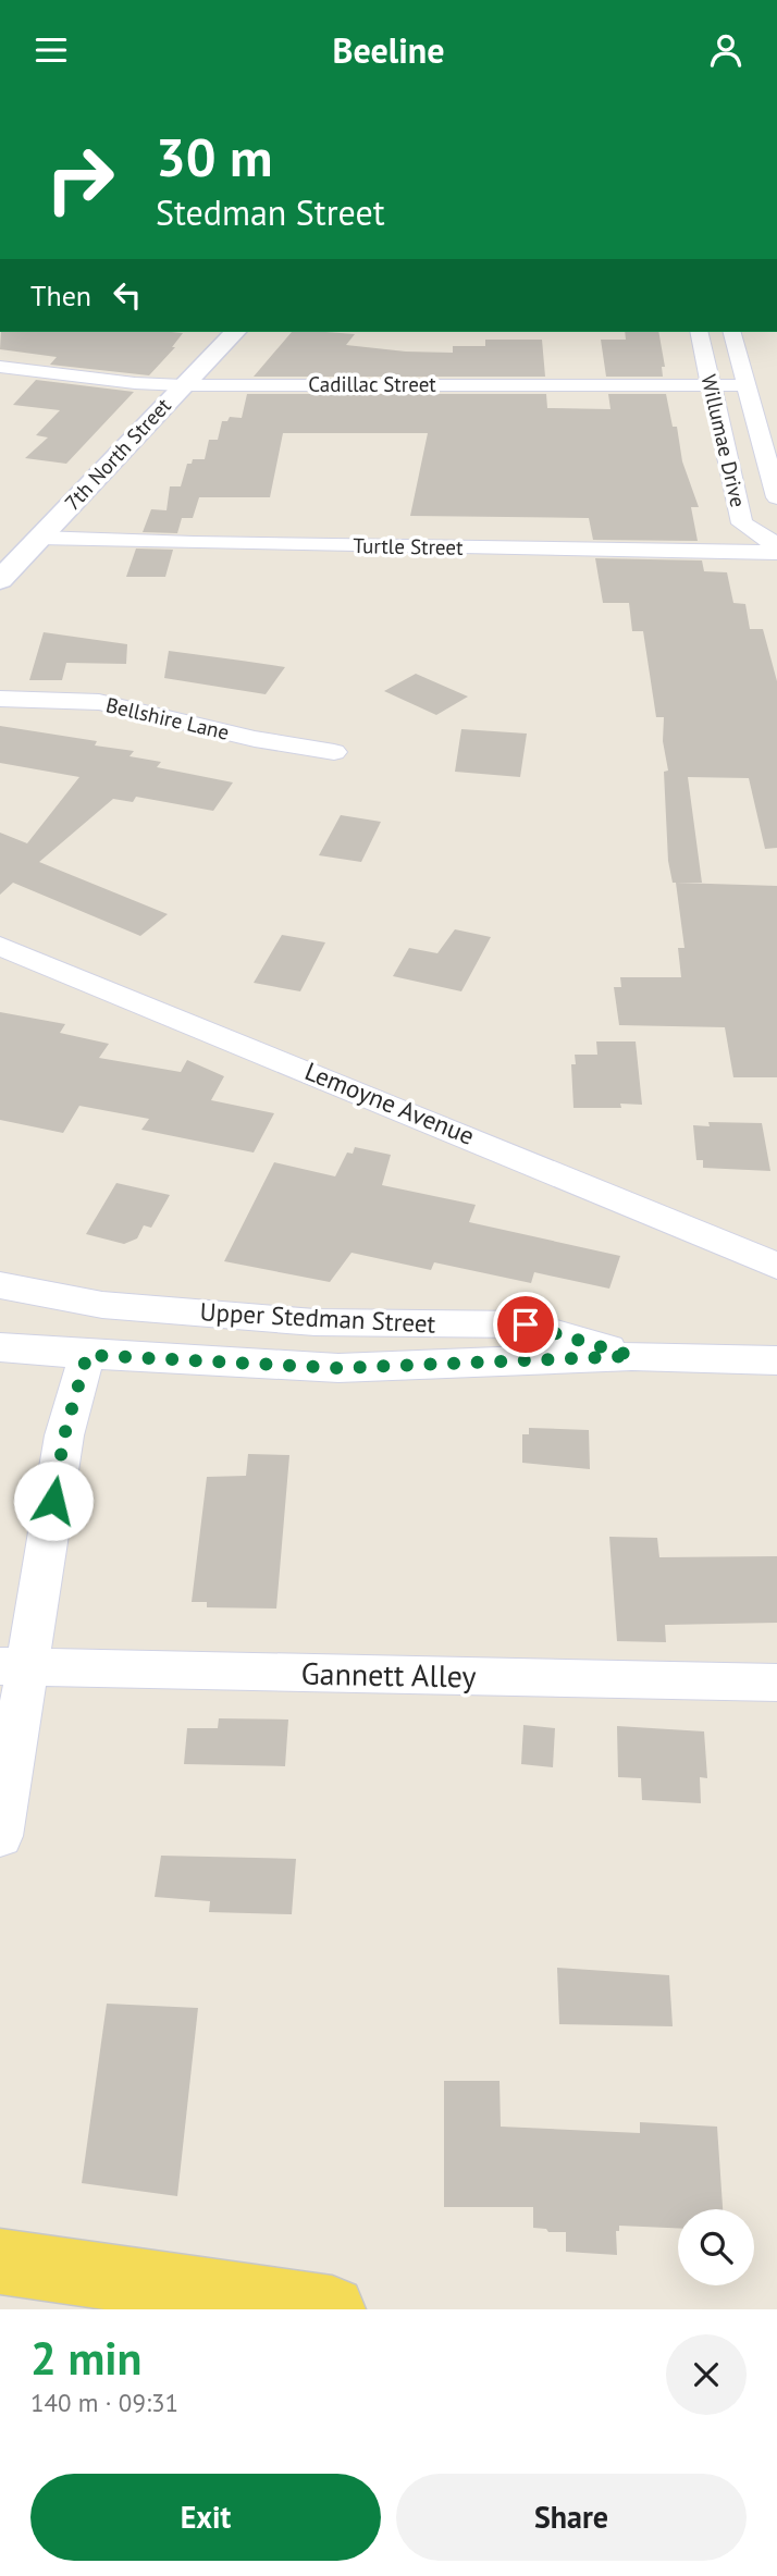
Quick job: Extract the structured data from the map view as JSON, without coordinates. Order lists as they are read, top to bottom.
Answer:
{
  "streets": {
    "street": [
      "Cadillac Street",
      "Willumae Drive",
      "7th North Street",
      "Turtle Street",
      "Bellshire Lane",
      "Lemoyne Avenue",
      "Upper Stedman Street",
      "Gannett Alley"
    ]
  },
  "crossings": [
    ["Cadillac Street", "Willumae Drive"],
    ["Cadillac Street", "7th North Street"],
    ["Willumae Drive", "Turtle Street"],
    ["7th North Street", "Turtle Street"]
  ],
  "page": {
    "header": "Beeline",
    "turn": ["30 m", "Stedman Street"],
    "then": "Then",
    "heading": ["2 min", "140 m · 09:31"],
    "buttons": ["Exit", "Share"]
  }
}
